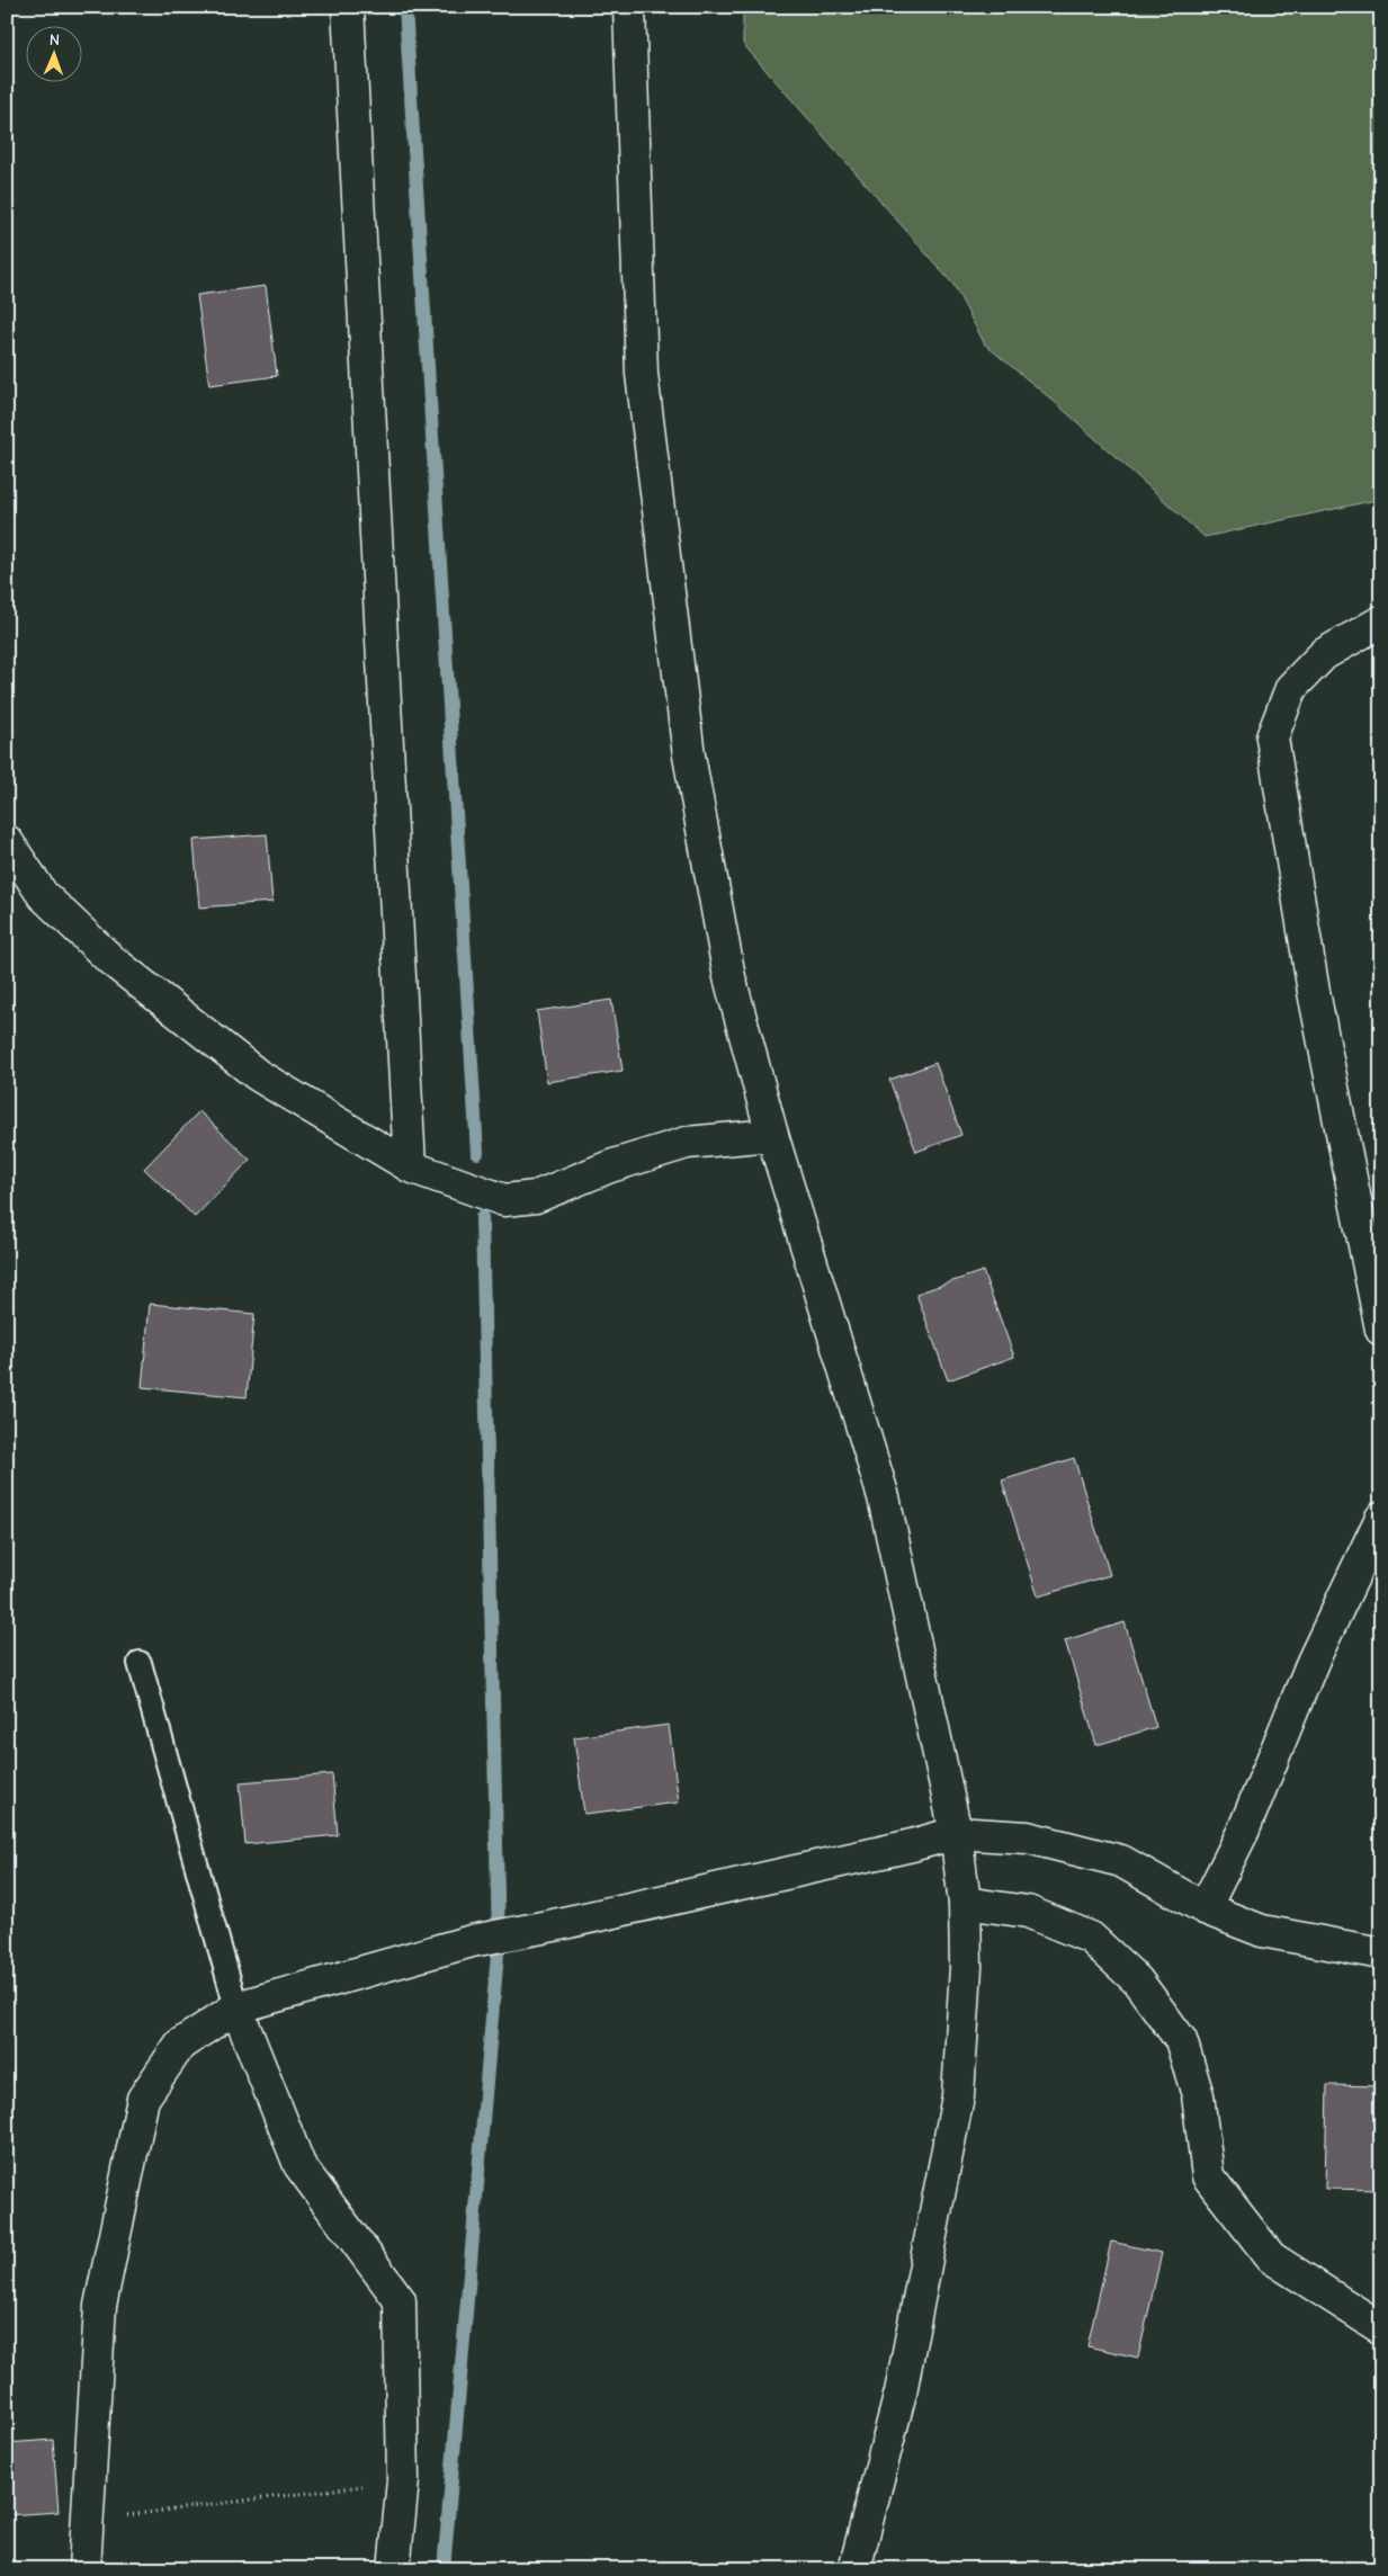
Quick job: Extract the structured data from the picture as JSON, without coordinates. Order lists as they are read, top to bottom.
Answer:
{
  "north": "top"
}
